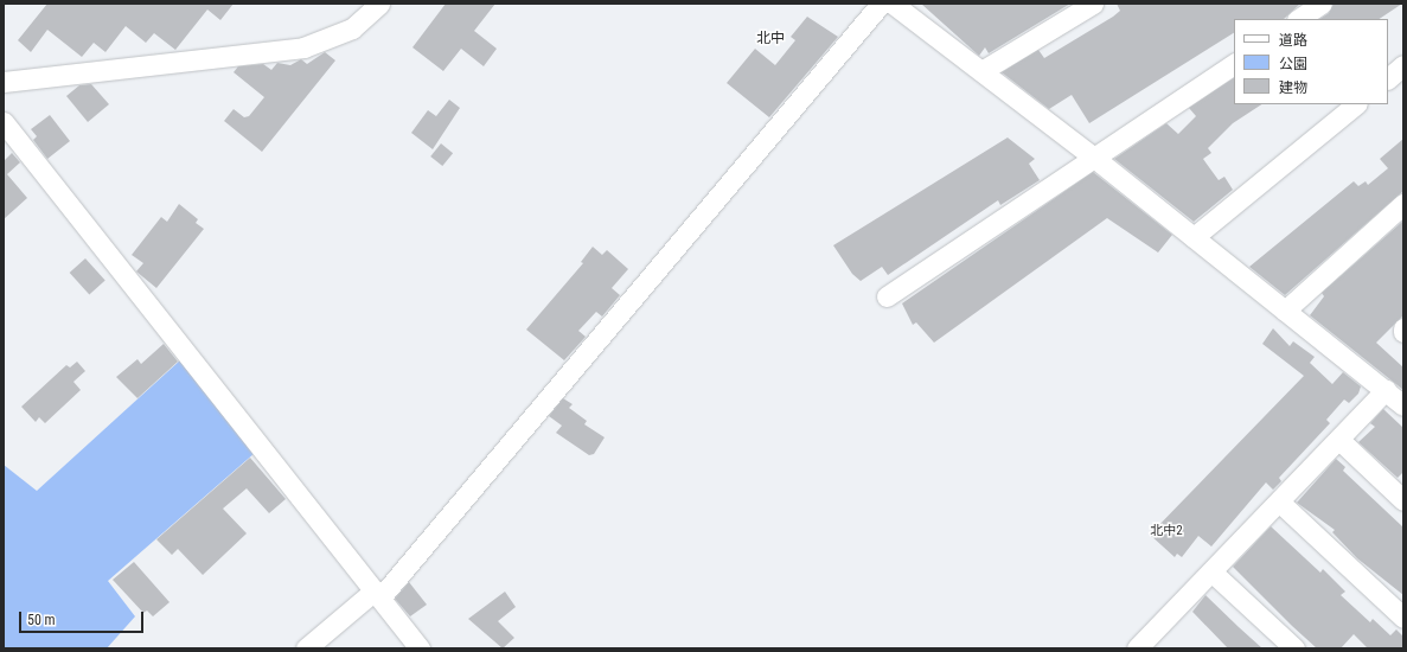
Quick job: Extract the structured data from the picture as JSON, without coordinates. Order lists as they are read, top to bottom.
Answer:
{
  "districts": ["北中", "北中2"],
  "legend": ["道路", "公園", "建物"],
  "scale_bar": "50 m"
}
